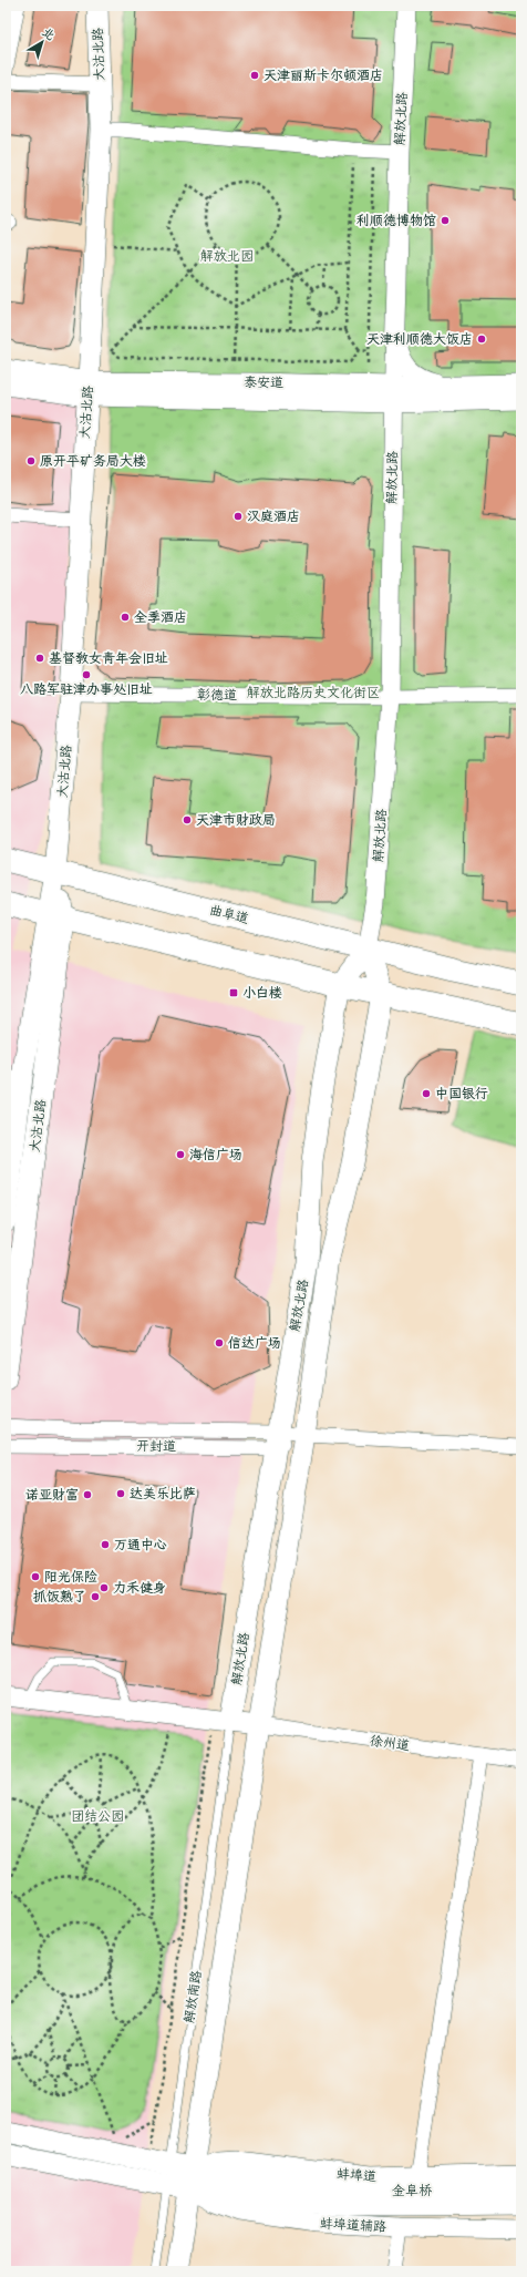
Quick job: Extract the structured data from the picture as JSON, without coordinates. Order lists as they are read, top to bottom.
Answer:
{
  "streets": {
    "main road": [
      "大沽北路",
      "解放北路",
      "曲阜道",
      "解放南路",
      "蚌埠道",
      "金阜桥"
    ],
    "street": [
      "泰安道",
      "彰德道",
      "开封道",
      "徐州道",
      "蚌埠道辅路"
    ]
  },
  "crossings": [
    ["大沽北路", "泰安道"],
    ["大沽北路", "彰德道"],
    ["大沽北路", "曲阜道"],
    ["解放北路", "泰安道"],
    ["解放北路", "彰德道"],
    ["解放北路", "曲阜道"],
    ["解放北路", "开封道"],
    ["解放北路", "徐州道"],
    ["解放北路", "解放南路"],
    ["徐州道", "解放南路"],
    ["解放南路", "蚌埠道"],
    ["解放南路", "蚌埠道辅路"],
    ["蚌埠道", "金阜桥"],
    ["蚌埠道", "蚌埠道辅路"]
  ],
  "parks": ["解放北园", "解放北路历史文化街区", "团结公园"],
  "places": {
    "other": [
      "天津丽斯卡尔顿酒店",
      "利顺德博物馆",
      "天津利顺德大饭店",
      "原开平矿务局大楼",
      "汉庭酒店",
      "全季酒店",
      "基督教女青年会旧址",
      "八路军驻津办事处旧址",
      "天津市财政局",
      "中国银行",
      "海信广场",
      "信达广场",
      "达美乐比萨",
      "诺亚财富",
      "万通中心",
      "阳光保险",
      "力禾健身",
      "抓饭熟了"
    ],
    "transit": ["小白楼"]
  },
  "north": "top right"
}
